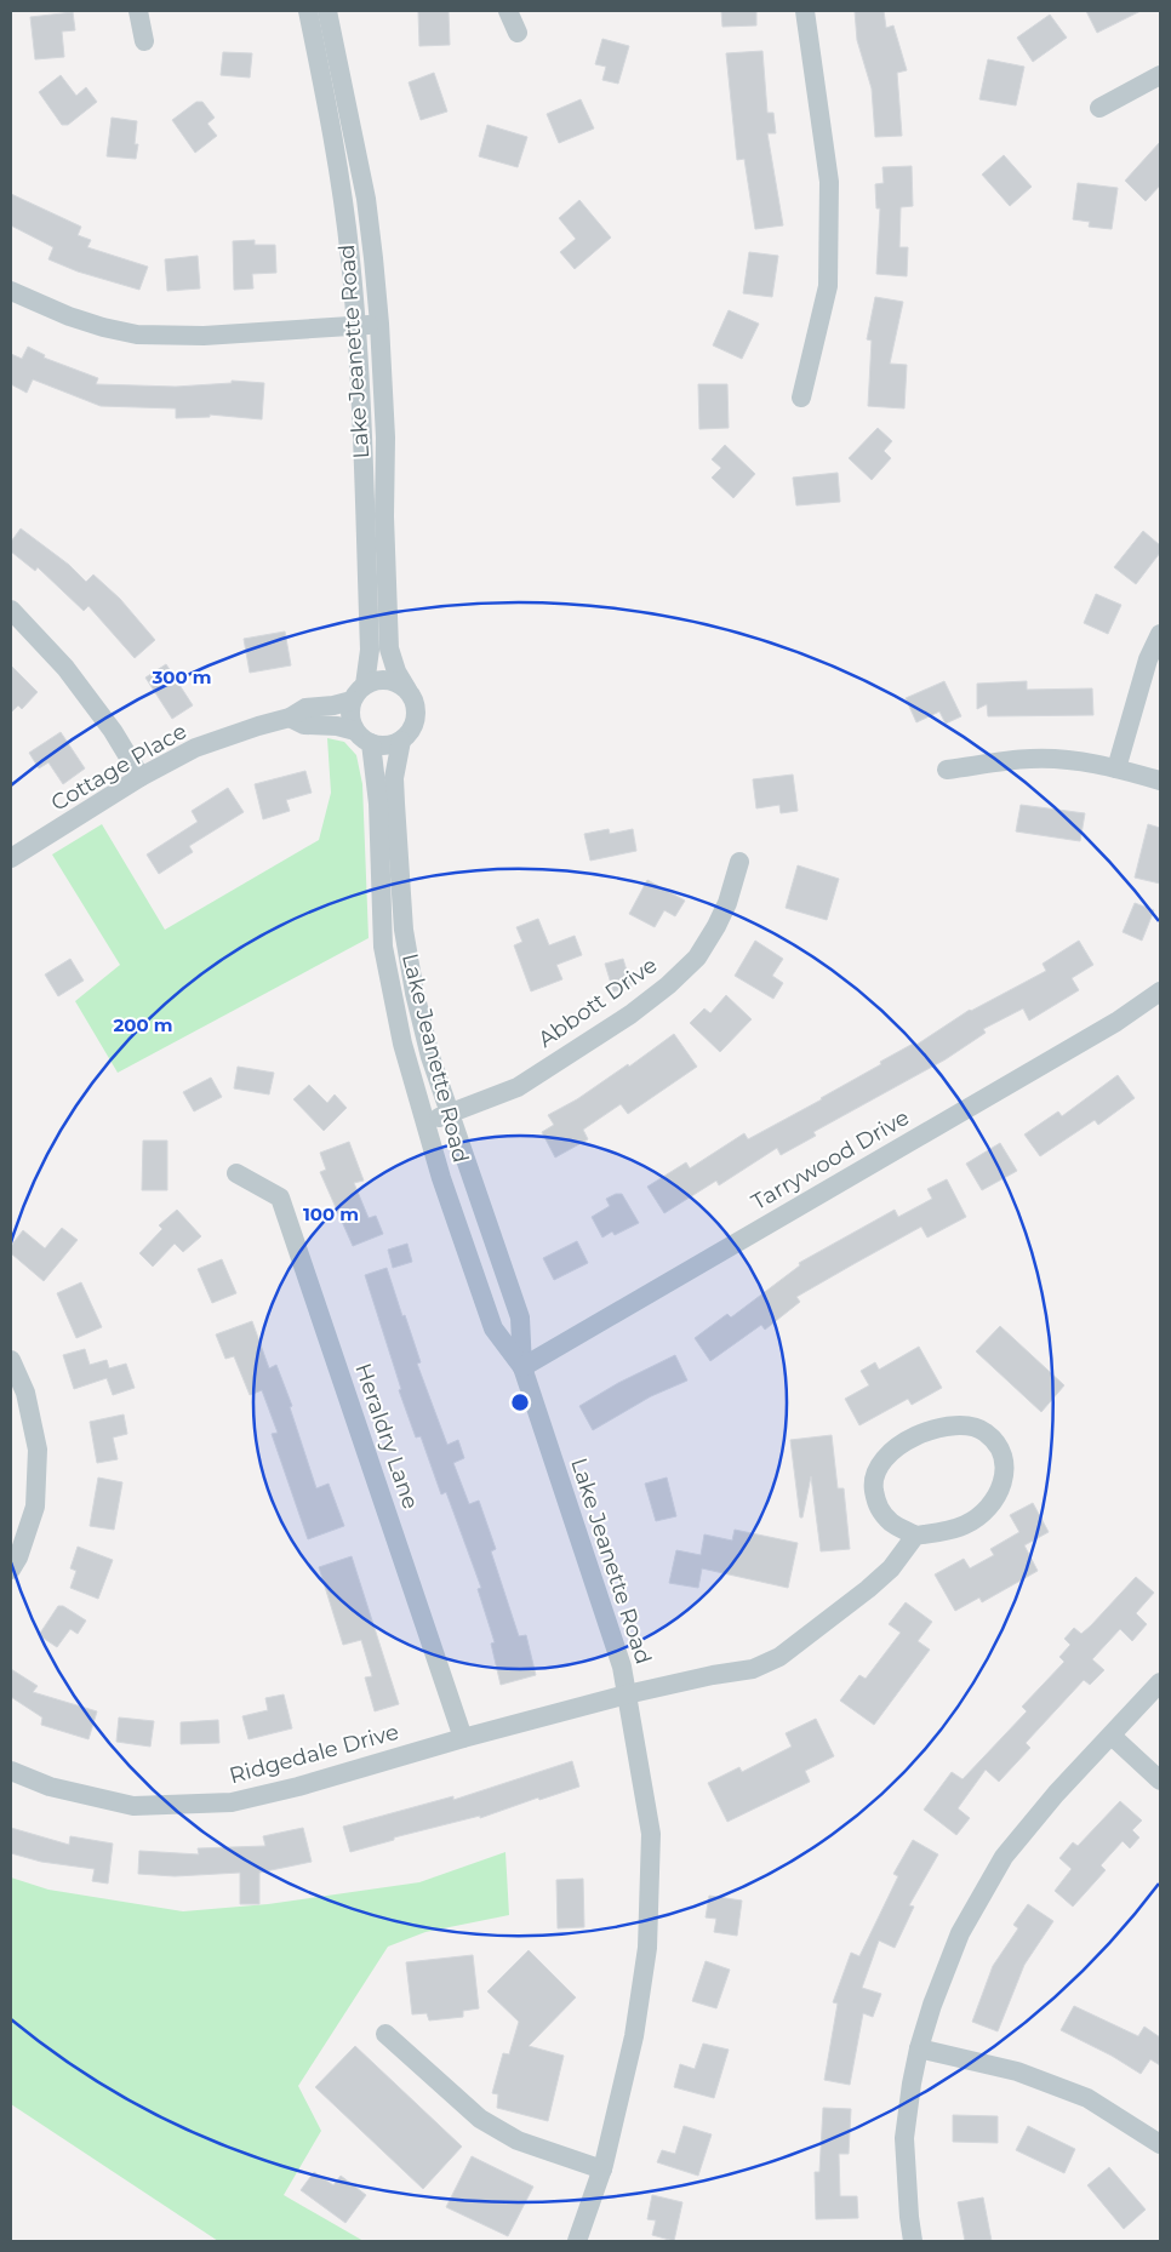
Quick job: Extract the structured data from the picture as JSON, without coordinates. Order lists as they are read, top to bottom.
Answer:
{
  "streets": {
    "street": [
      "Lake Jeanette Road",
      "Cottage Place",
      "Abbott Drive",
      "Tarrywood Drive",
      "Heraldry Lane",
      "Ridgedale Drive"
    ]
  },
  "crossings": [
    ["Lake Jeanette Road", "Cottage Place"],
    ["Lake Jeanette Road", "Abbott Drive"],
    ["Lake Jeanette Road", "Tarrywood Drive"],
    ["Lake Jeanette Road", "Ridgedale Drive"],
    ["Heraldry Lane", "Ridgedale Drive"]
  ],
  "rings": ["300 m", "200 m", "100 m"]
}
